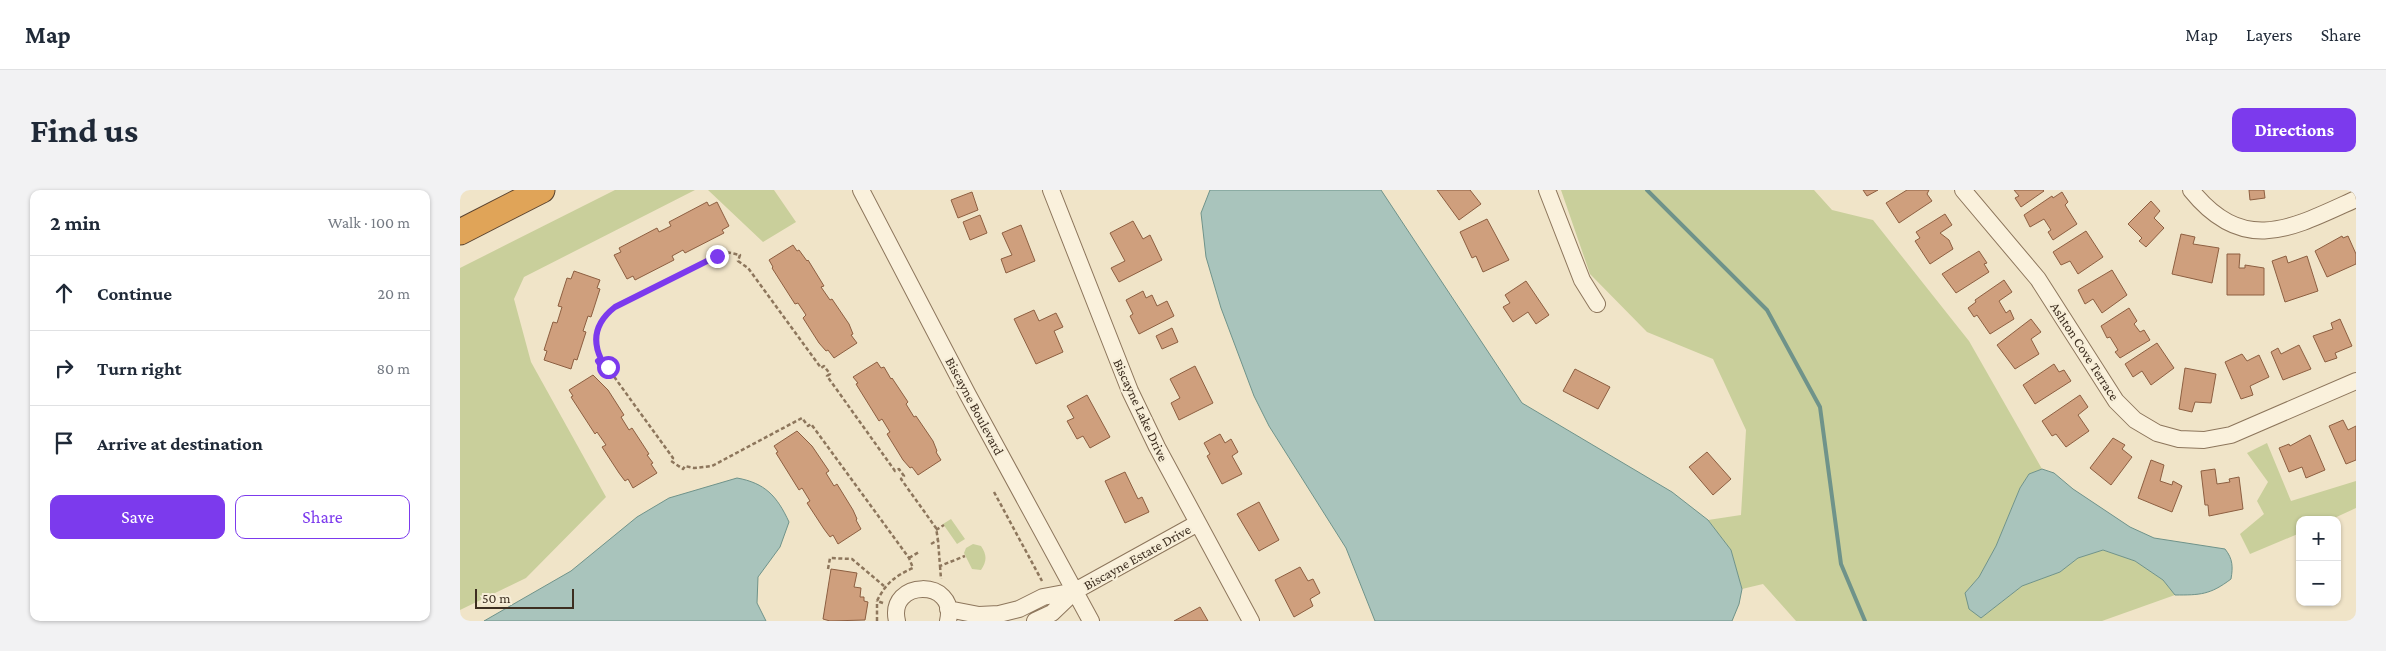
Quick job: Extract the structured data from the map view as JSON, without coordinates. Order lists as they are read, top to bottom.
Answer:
{
  "streets": {
    "street": [
      "Ashton Cove Terrace",
      "Biscayne Boulevard",
      "Biscayne Lake Drive",
      "Biscayne Estate Drive"
    ]
  },
  "crossings": [
    ["Biscayne Boulevard", "Biscayne Estate Drive"],
    ["Biscayne Lake Drive", "Biscayne Estate Drive"]
  ],
  "scale_bar": "50 m",
  "page": {
    "header": "Map",
    "nav": ["Map", "Layers", "Share"],
    "buttons": [
      "Directions",
      ["Save", "Share"]
    ],
    "title": "Find us",
    "heading": ["2 min", "Walk · 100 m"],
    "list": [
      ["Continue", "20 m"],
      ["Turn right", "80 m"],
      "Arrive at destination"
    ],
    "map_buttons": ["+", "−"],
    "scale": "50 m"
  }
}
